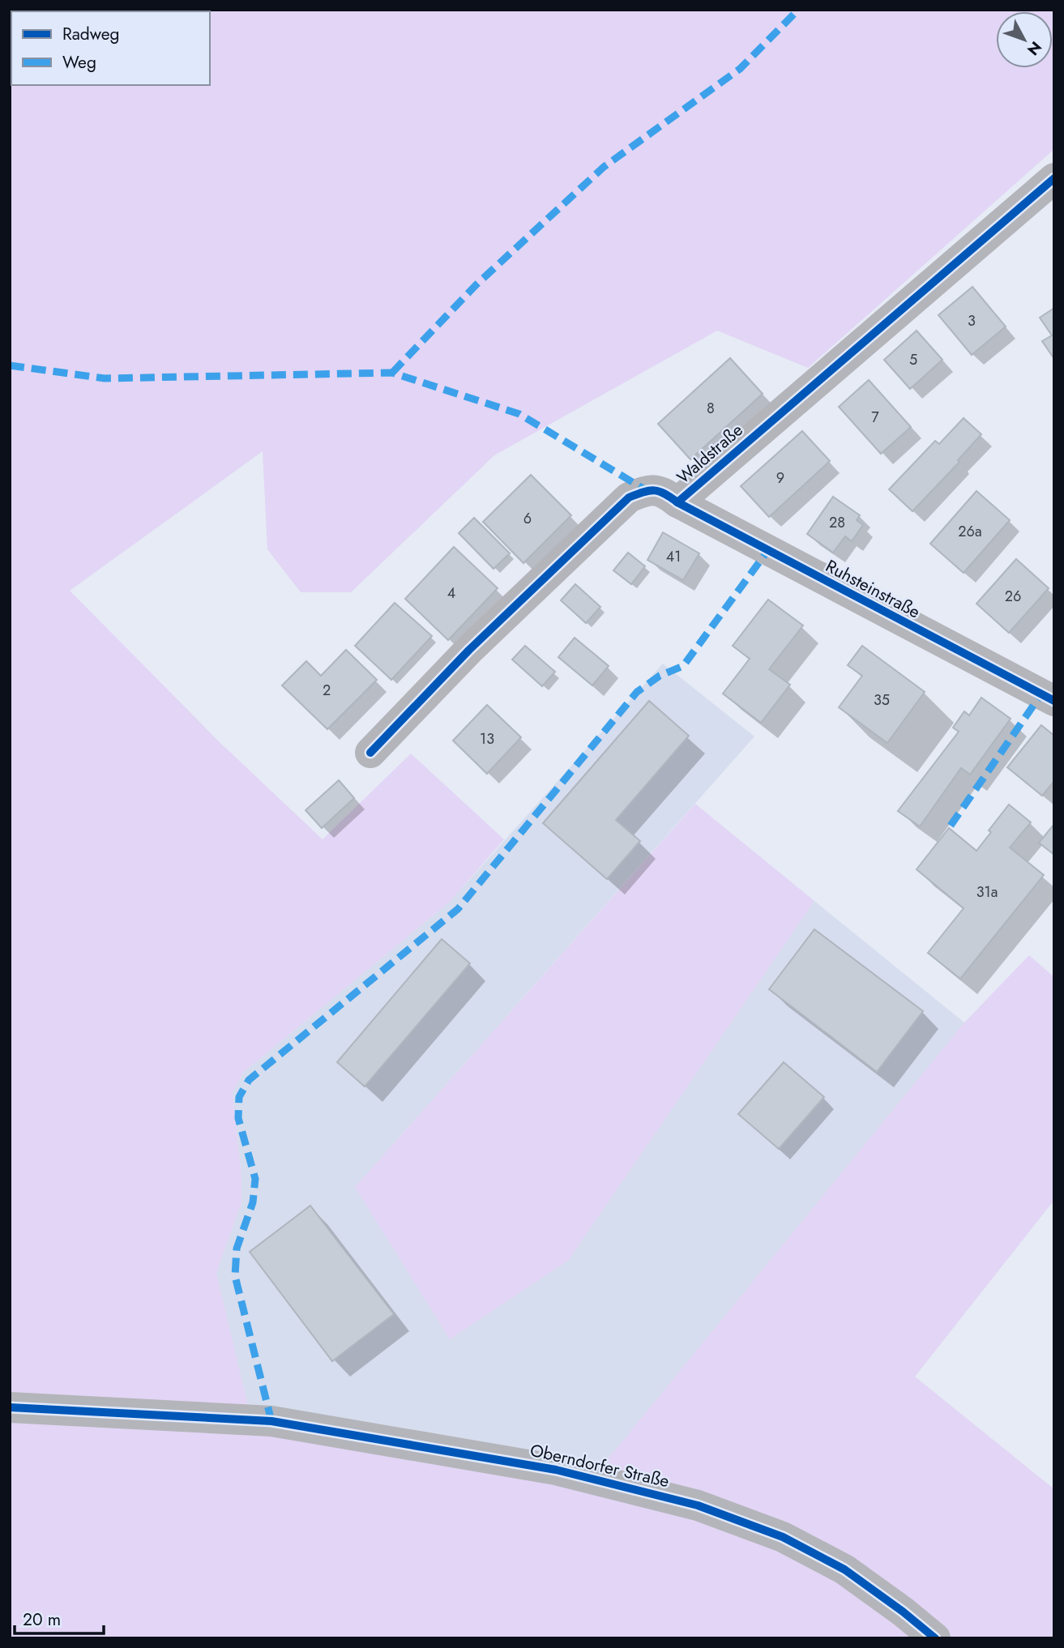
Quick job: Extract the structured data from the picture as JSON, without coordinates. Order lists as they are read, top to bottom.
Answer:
{
  "streets": {
    "street": ["Waldstraße", "Ruhsteinstraße", "Oberndorfer Straße"]
  },
  "crossings": [
    ["Waldstraße", "Ruhsteinstraße"]
  ],
  "house_numbers": [
    "3",
    "5",
    "8",
    "7",
    "9",
    "6",
    "28",
    "26a",
    "41",
    "4",
    "26",
    "2",
    "35",
    "13",
    "31a"
  ],
  "legend": ["Radweg", "Weg"],
  "scale_bar": "20 m",
  "north": "bottom right"
}
